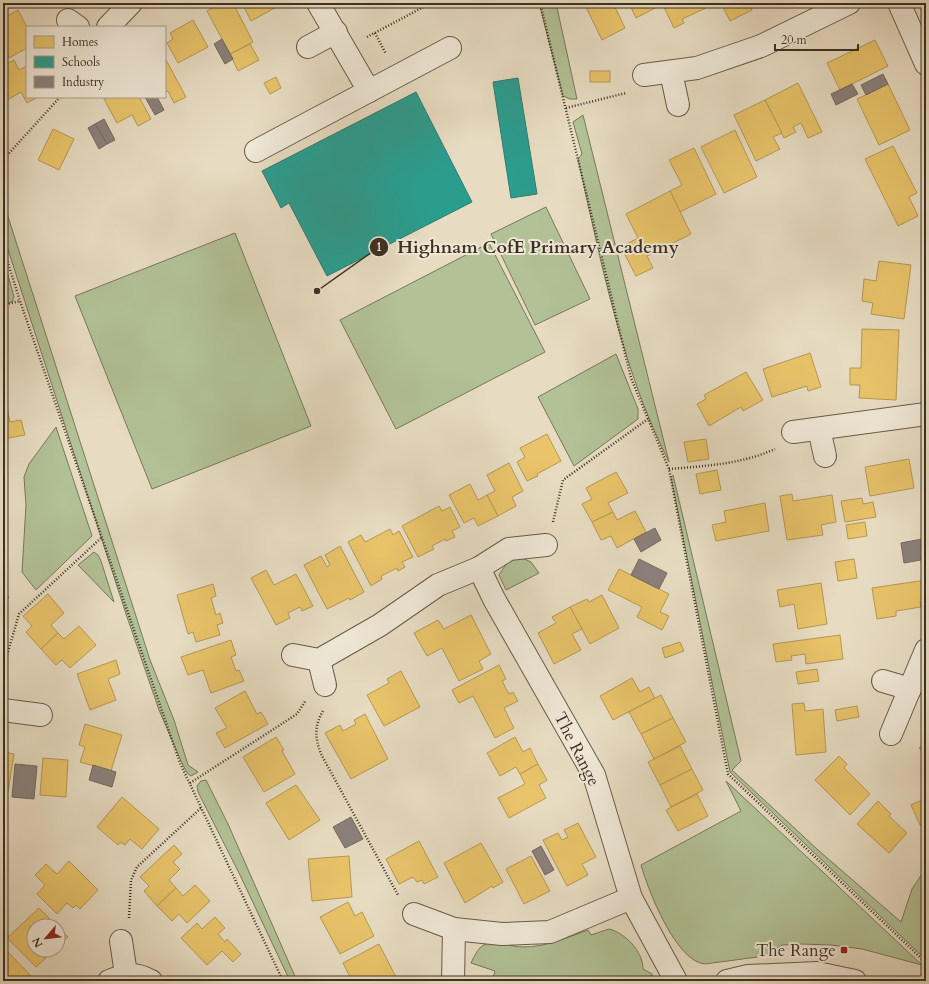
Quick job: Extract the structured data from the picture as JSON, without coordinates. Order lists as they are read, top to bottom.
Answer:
{
  "streets": {
    "street": ["The Range"]
  },
  "places": {
    "other": ["Highnam CofE Primary Academy"],
    "transit": ["The Range"]
  },
  "legend": ["Homes", "Schools", "Industry"],
  "scale_bar": "20 m",
  "north": "bottom left"
}
